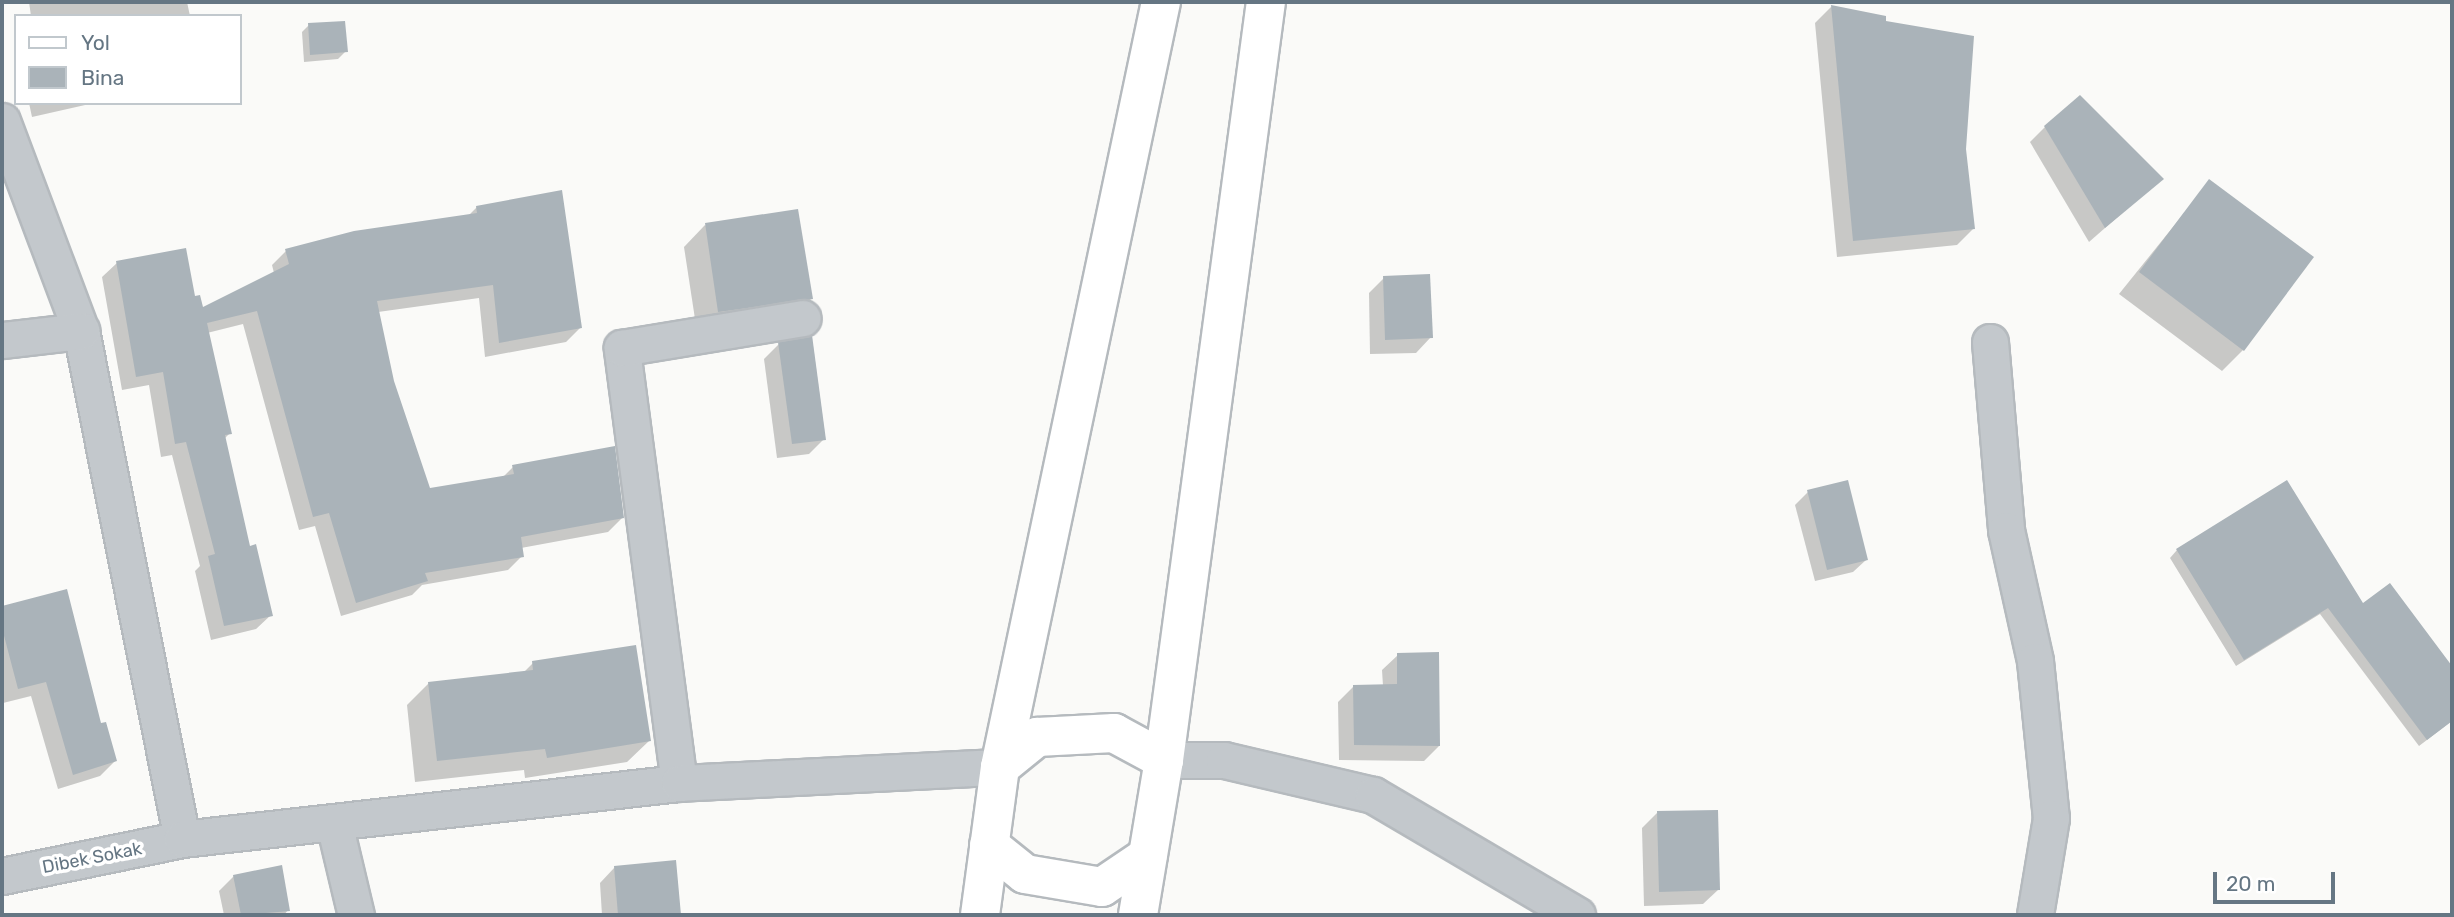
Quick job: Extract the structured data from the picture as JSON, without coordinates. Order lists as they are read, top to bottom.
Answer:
{
  "streets": {
    "street": ["Dibek Sokak"]
  },
  "legend": ["Yol", "Bina"],
  "scale_bar": "20 m"
}
